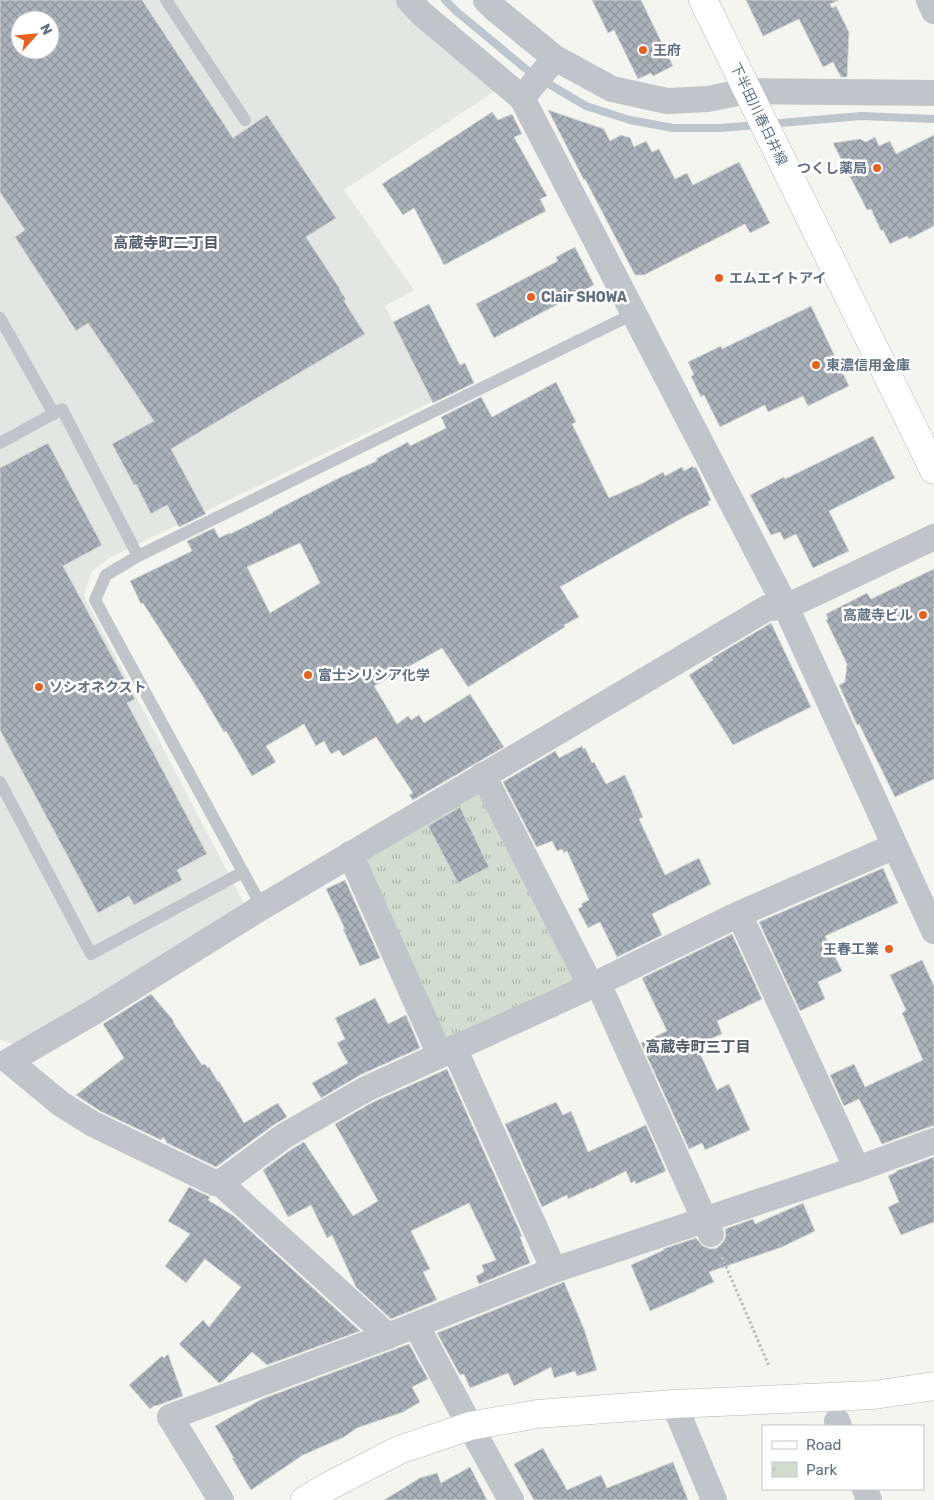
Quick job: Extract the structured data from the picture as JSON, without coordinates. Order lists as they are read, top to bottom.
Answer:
{
  "streets": {
    "street": ["下半田川春日井線"]
  },
  "districts": ["高蔵寺町二丁目", "高蔵寺町三丁目"],
  "places": [
    "王府",
    "つくし薬局",
    "エムエイトアイ",
    "Clair SHOWA",
    "東濃信用金庫",
    "高蔵寺ビル",
    "富士シリシア化学",
    "ソシオネクスト",
    "王春工業"
  ],
  "legend": ["Road", "Park"],
  "north": "top right"
}
